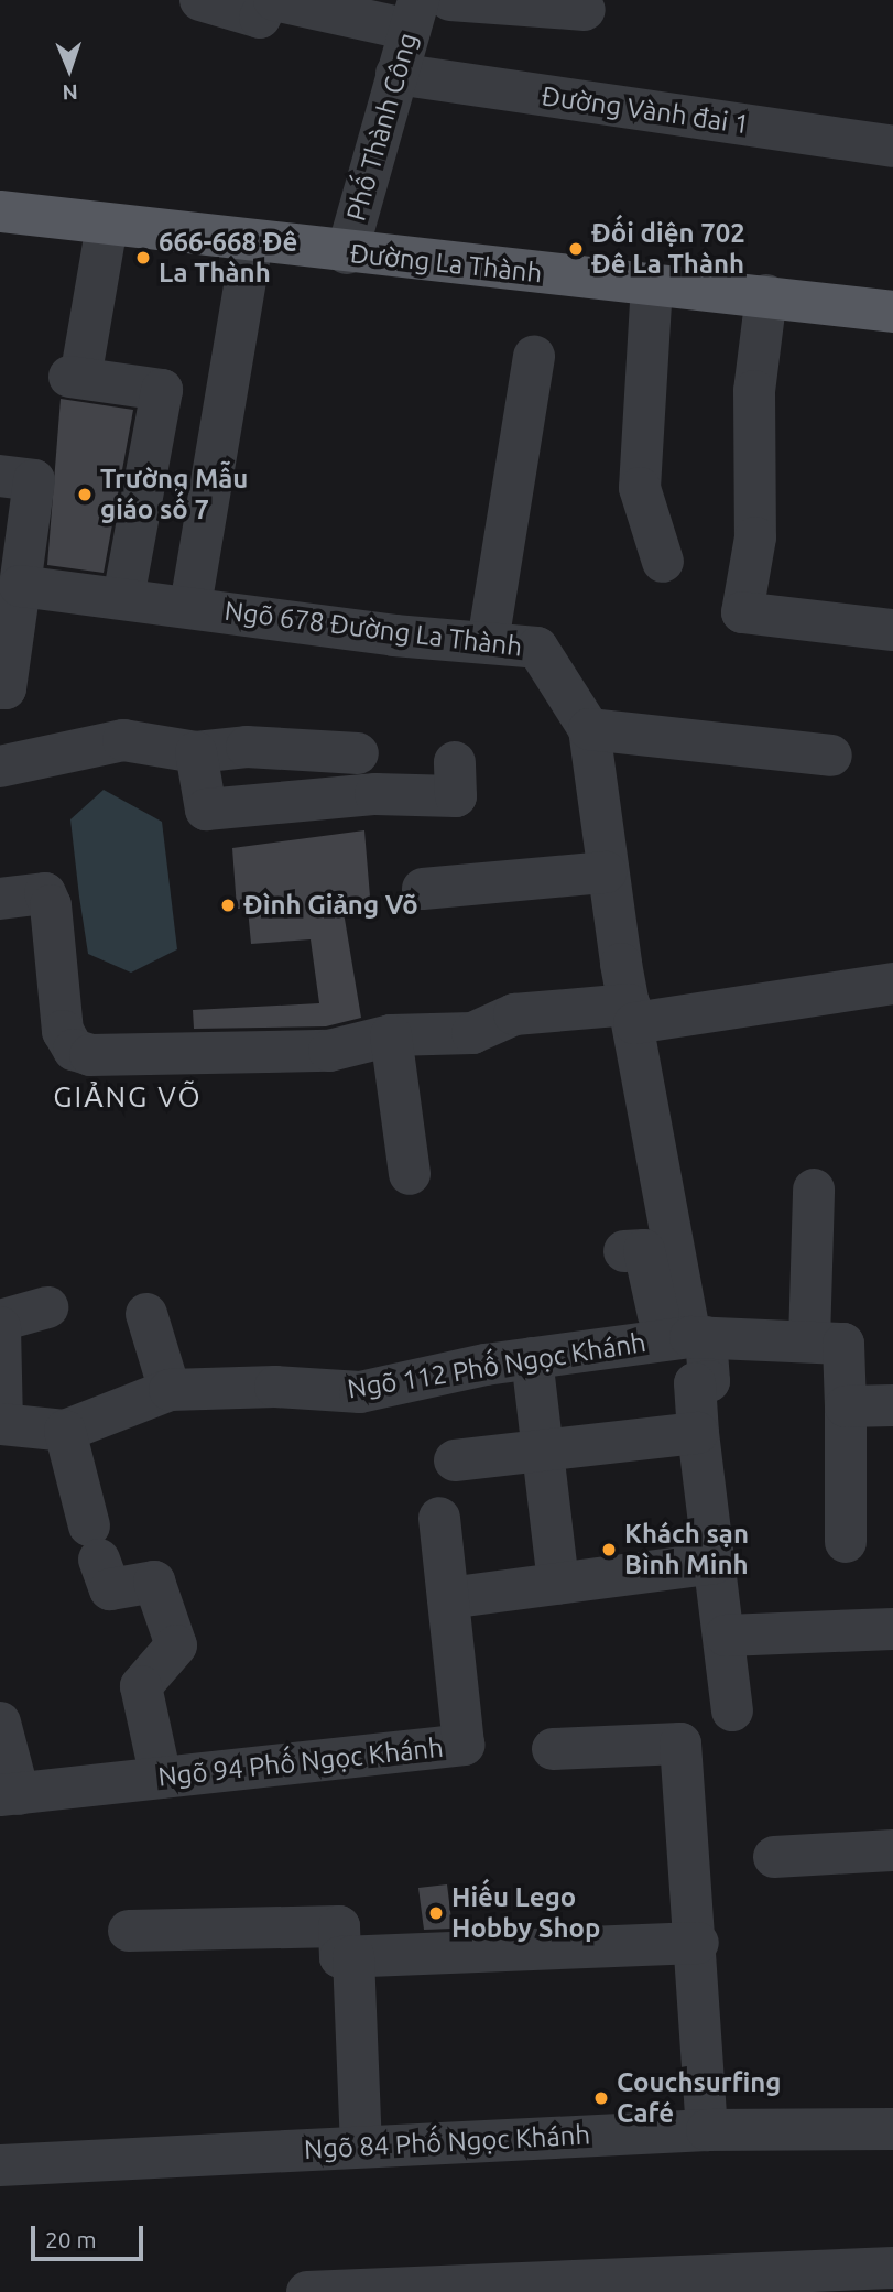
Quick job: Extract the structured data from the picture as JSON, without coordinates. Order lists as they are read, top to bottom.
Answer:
{
  "streets": {
    "main road": ["Đường La Thành"],
    "street": [
      "Đường Vành đai 1",
      "Phố Thành Công",
      "Ngõ 678 Đường La Thành",
      "Ngõ 112 Phố Ngọc Khánh",
      "Ngõ 94 Phố Ngọc Khánh",
      "Ngõ 84 Phố Ngọc Khánh"
    ]
  },
  "crossings": [
    ["Đường Vành đai 1", "Phố Thành Công"],
    ["Phố Thành Công", "Đường La Thành"],
    ["Đường La Thành", "Ngõ 678 Đường La Thành"],
    ["Ngõ 678 Đường La Thành", "Ngõ 112 Phố Ngọc Khánh"]
  ],
  "districts": ["GIẢNG VÕ"],
  "places": [
    "Đối diện 702 Đê La Thành",
    "666-668 Đê La Thành",
    "Trường Mẫu giáo số 7",
    "Đình Giảng Võ",
    "Khách sạn Bình Minh",
    "Hiếu Lego Hobby Shop",
    "Couchsurfing Café"
  ],
  "scale_bar": "20 m",
  "north": "bottom"
}
